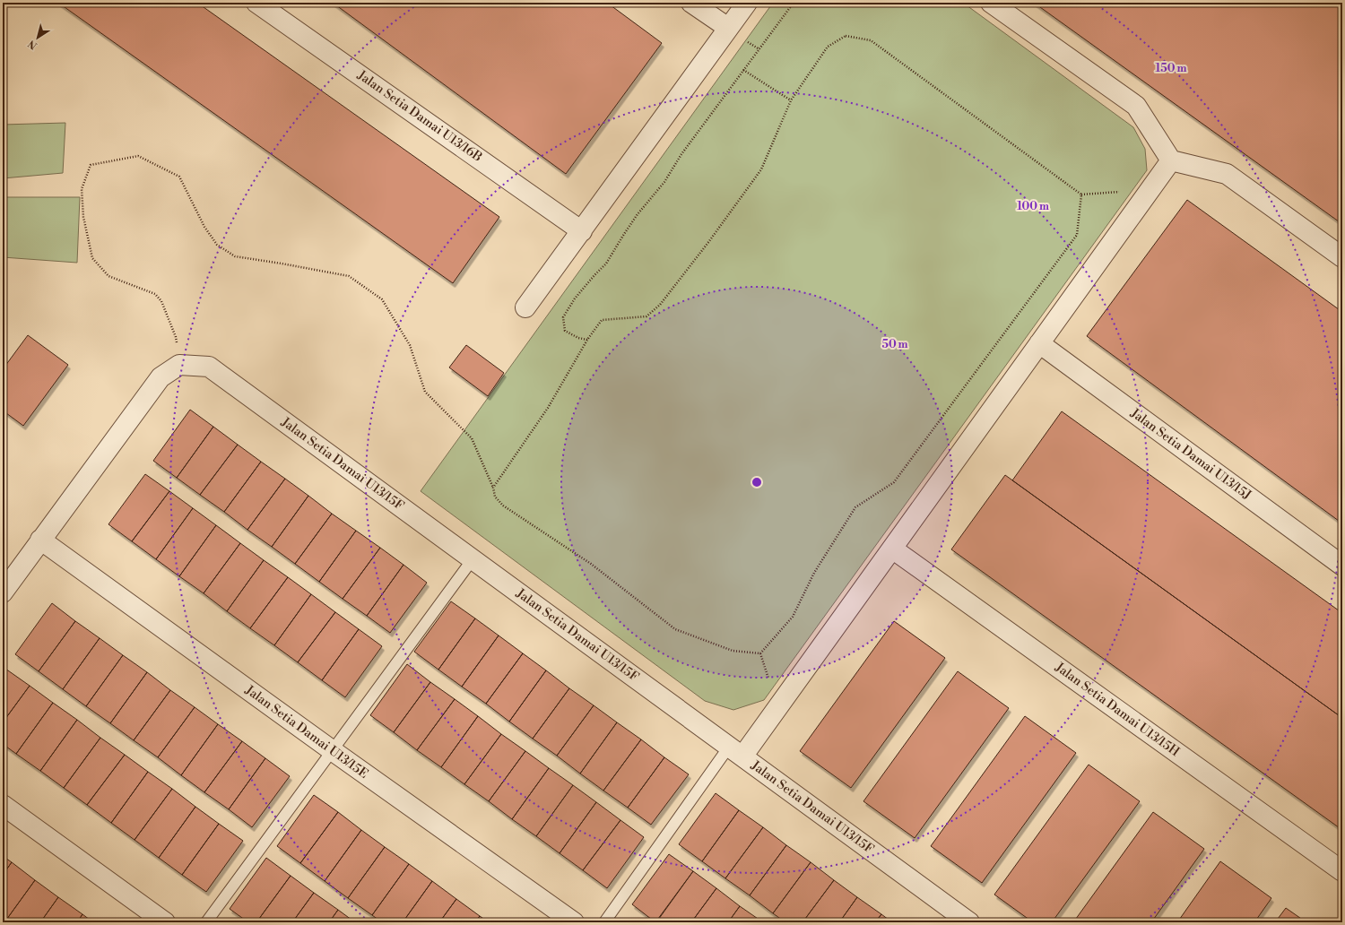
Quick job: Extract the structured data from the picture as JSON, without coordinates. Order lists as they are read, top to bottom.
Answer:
{
  "streets": {
    "street": [
      "Jalan Setia Damai U13/16B",
      "Jalan Setia Damai U13/15J",
      "Jalan Setia Damai U13/15F",
      "Jalan Setia Damai U13/15H",
      "Jalan Setia Damai U13/15E"
    ]
  },
  "north": "bottom left",
  "rings": ["150 m", "100 m", "50 m"]
}
